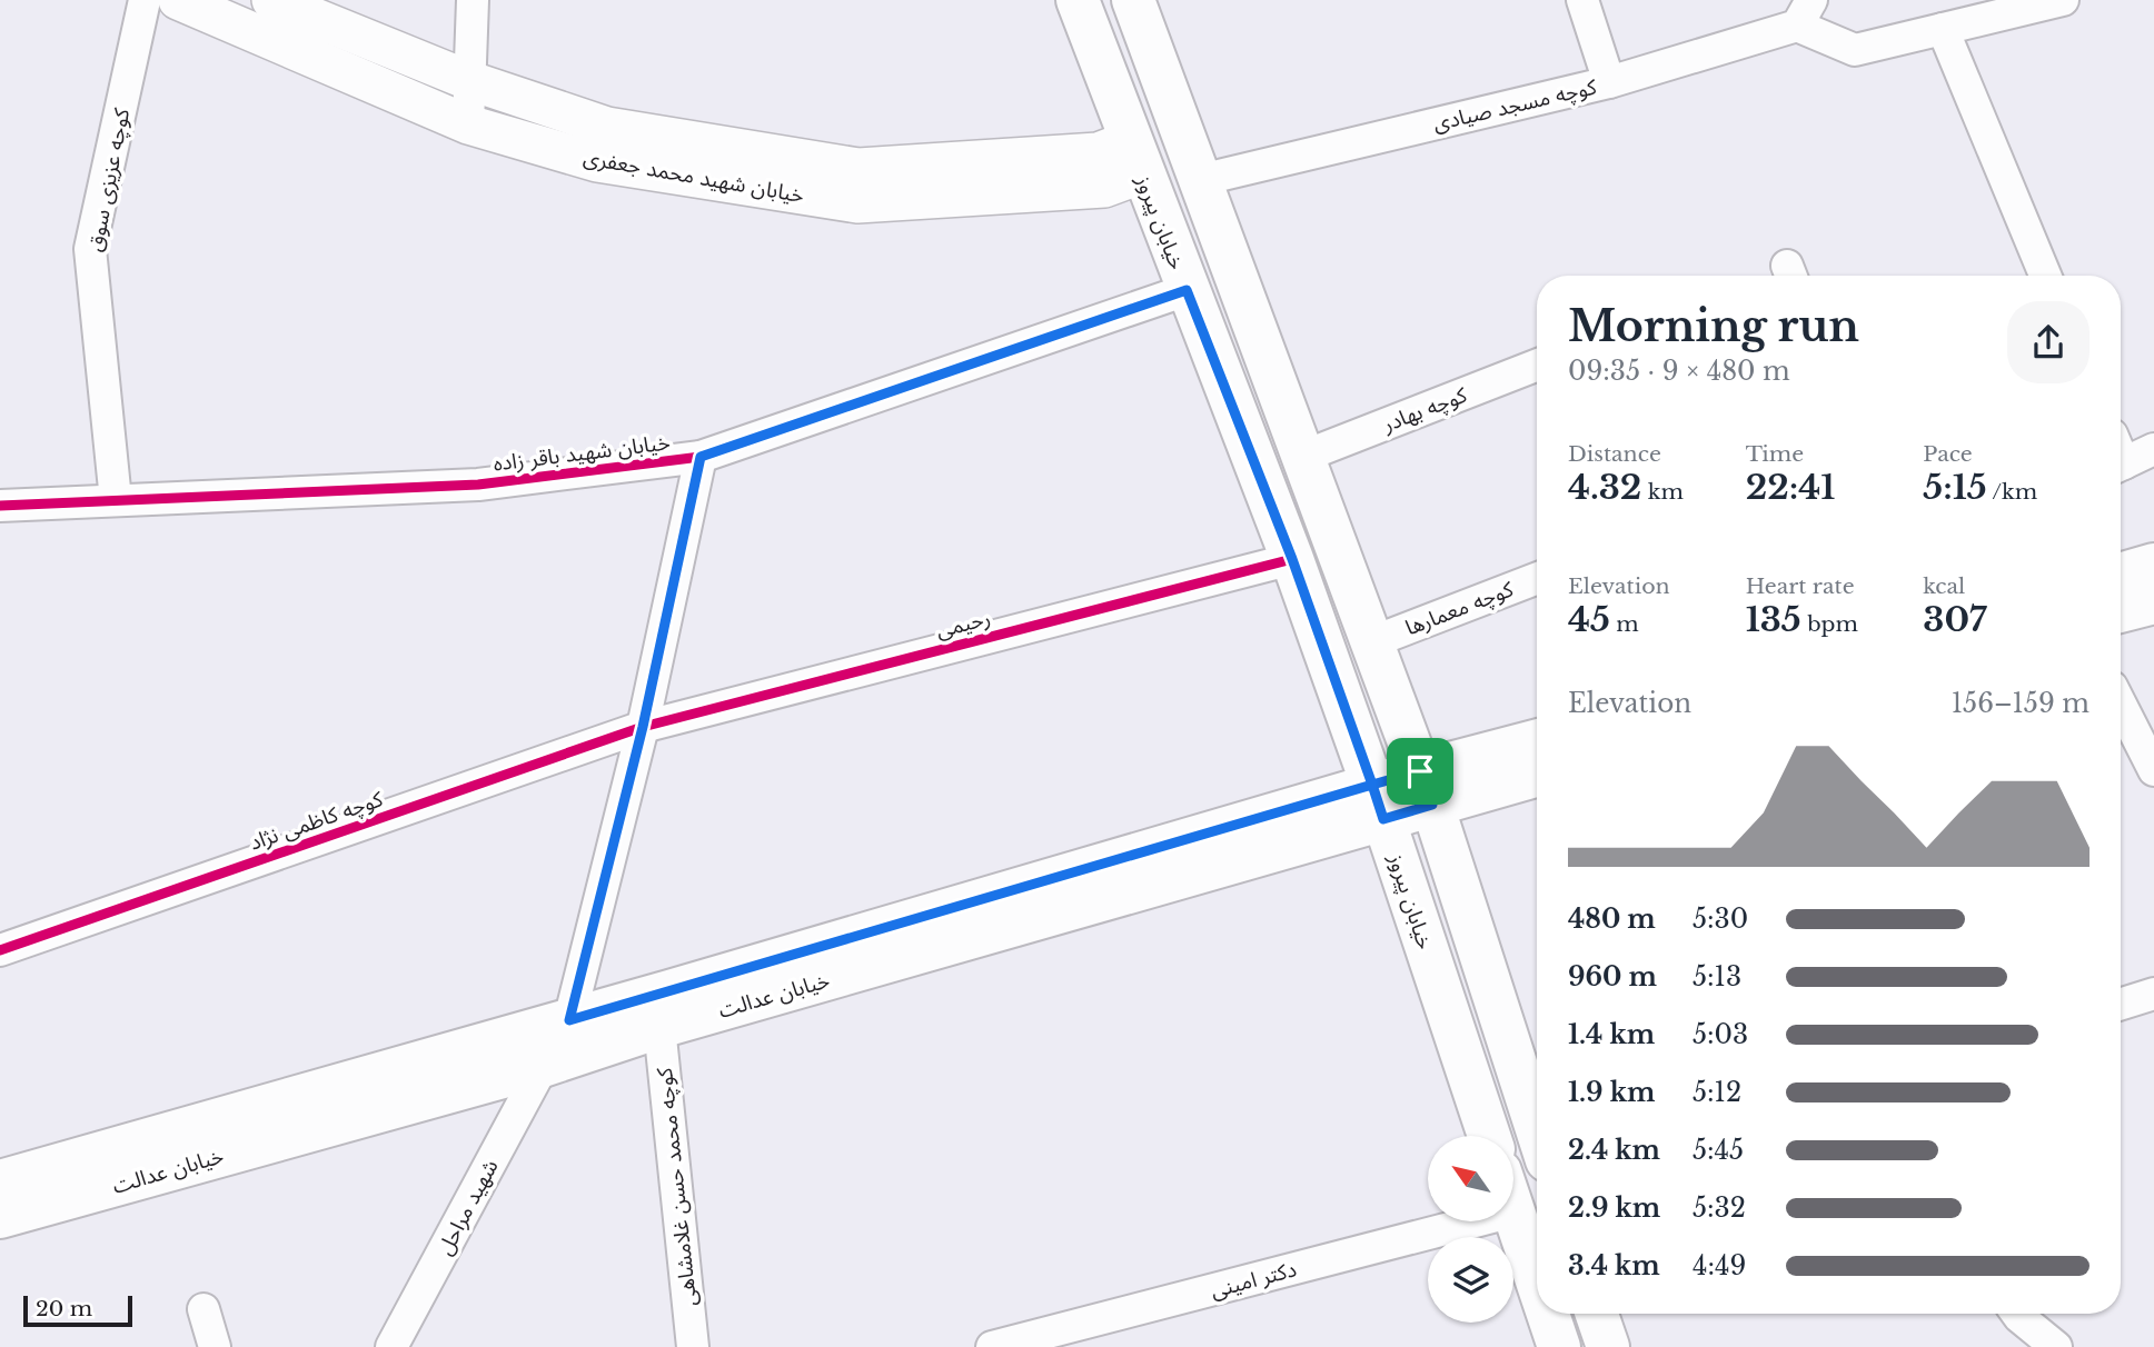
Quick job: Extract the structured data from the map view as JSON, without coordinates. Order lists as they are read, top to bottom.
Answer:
{
  "streets": {
    "main road": ["خیابان پیروز", "خیابان عدالت"],
    "street": [
      "کوچه مسجد صیادی",
      "خیابان شهید محمد جعفری",
      "کوچه عزیزی سوق",
      "کوچه بهادر",
      "خیابان شهید باقر زاده",
      "کوچه معمارها",
      "رحیمی",
      "کوچه کاظمی نژاد",
      "کوچه محمد حسن غلامشاهی",
      "شهید مراحل",
      "دکتر امینی"
    ]
  },
  "crossings": [
    ["خیابان شهید محمد جعفری", "خیابان پیروز"],
    ["کوچه عزیزی سوق", "خیابان شهید باقر زاده"],
    ["خیابان پیروز", "خیابان شهید باقر زاده"],
    ["خیابان پیروز", "رحیمی"],
    ["خیابان پیروز", "خیابان عدالت"],
    ["رحیمی", "کوچه کاظمی نژاد"],
    ["خیابان عدالت", "کوچه محمد حسن غلامشاهی"],
    ["خیابان عدالت", "شهید مراحل"]
  ],
  "scale_bar": "20 m",
  "north": "top left",
  "page": {
    "heading": ["Morning run", "09:35 · 9 × 480 m"],
    "stats": [
      ["Distance", "4.32 km"],
      ["Time", "22:41"],
      ["Pace", "5:15 /km"],
      ["Elevation", "45 m"],
      ["Heart rate", "135 bpm"],
      ["kcal", "307"]
    ],
    "chart": ["Elevation", "156–159 m"],
    "list": [
      {
        "name": "480 m",
        "note": "5:30"
      },
      {
        "name": "960 m",
        "note": "5:13"
      },
      {
        "name": "1.4 km",
        "note": "5:03"
      },
      {
        "name": "1.9 km",
        "note": "5:12"
      },
      {
        "name": "2.4 km",
        "note": "5:45"
      },
      {
        "name": "2.9 km",
        "note": "5:32"
      },
      {
        "name": "3.4 km",
        "note": "4:49"
      }
    ],
    "scale": "20 m"
  }
}
